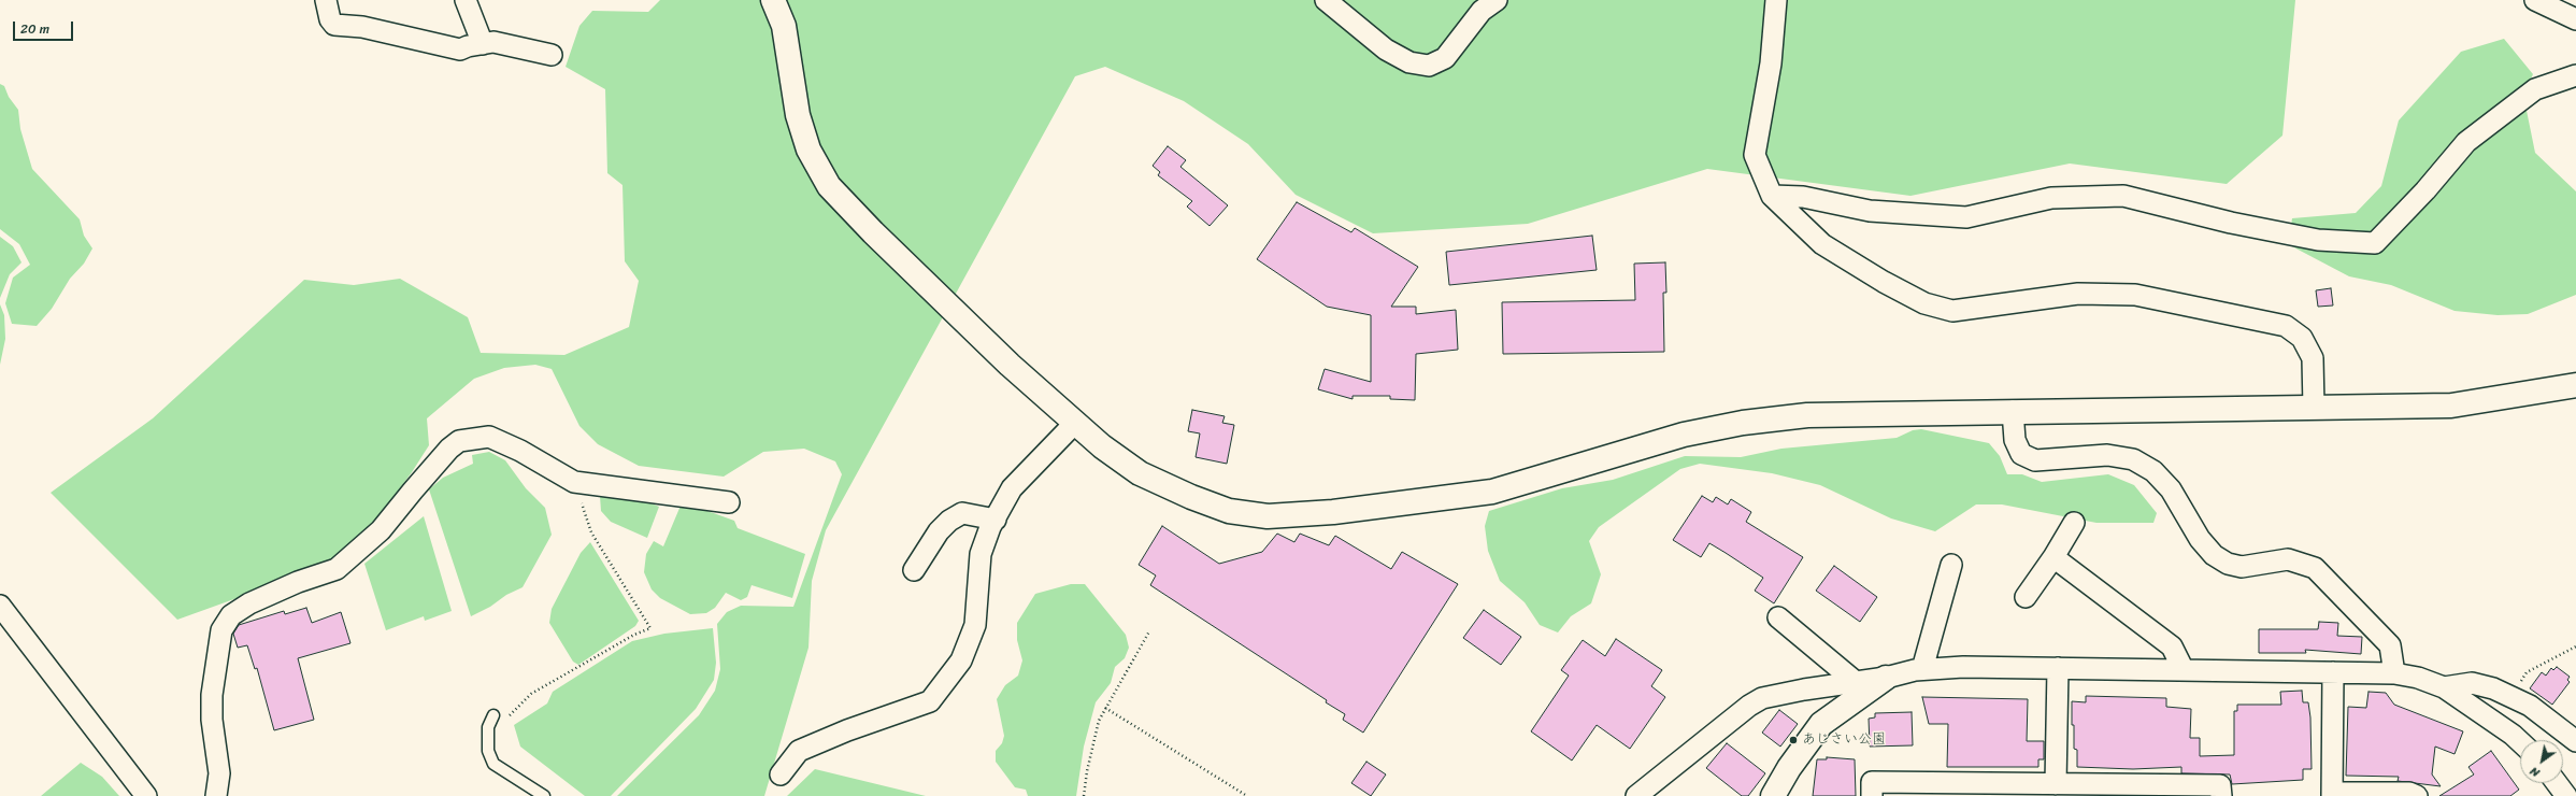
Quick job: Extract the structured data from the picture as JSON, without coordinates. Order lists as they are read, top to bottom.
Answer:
{
  "places": ["あじさい公園"],
  "scale_bar": "20 m",
  "north": "bottom left"
}
